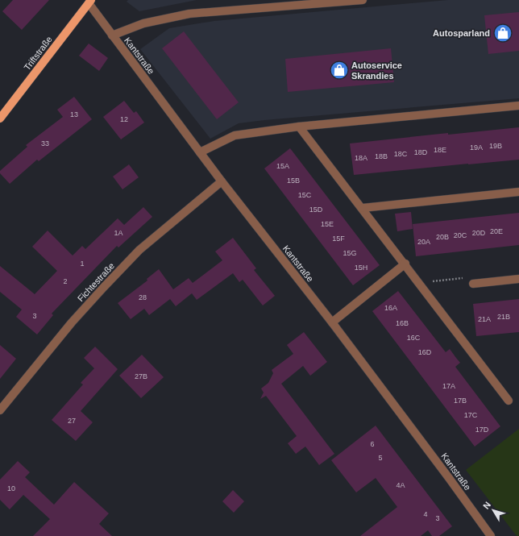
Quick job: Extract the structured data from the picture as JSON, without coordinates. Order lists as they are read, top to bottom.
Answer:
{
  "streets": {
    "main road": ["Triftstraße"],
    "street": ["Kantstraße", "Fichtestraße"]
  },
  "crossings": [
    ["Triftstraße", "Kantstraße"],
    ["Kantstraße", "Fichtestraße"]
  ],
  "places": {
    "shop": ["Autosparland", "Autoservice Skrandies"]
  },
  "house_numbers": [
    "13",
    "12",
    "33",
    "19B",
    "19A",
    "18E",
    "18D",
    "18C",
    "18B",
    "18A",
    "15A",
    "15B",
    "15C",
    "15D",
    "15E",
    "20E",
    "1A",
    "20D",
    "20C",
    "20B",
    "15F",
    "20A",
    "15G",
    "1",
    "15H",
    "2",
    "28",
    "16A",
    "3",
    "21B",
    "21A",
    "16B",
    "16C",
    "16D",
    "27B",
    "17A",
    "17B",
    "17C",
    "27",
    "17D",
    "6",
    "5",
    "4A",
    "10",
    "4",
    "3"
  ],
  "north": "top left"
}
